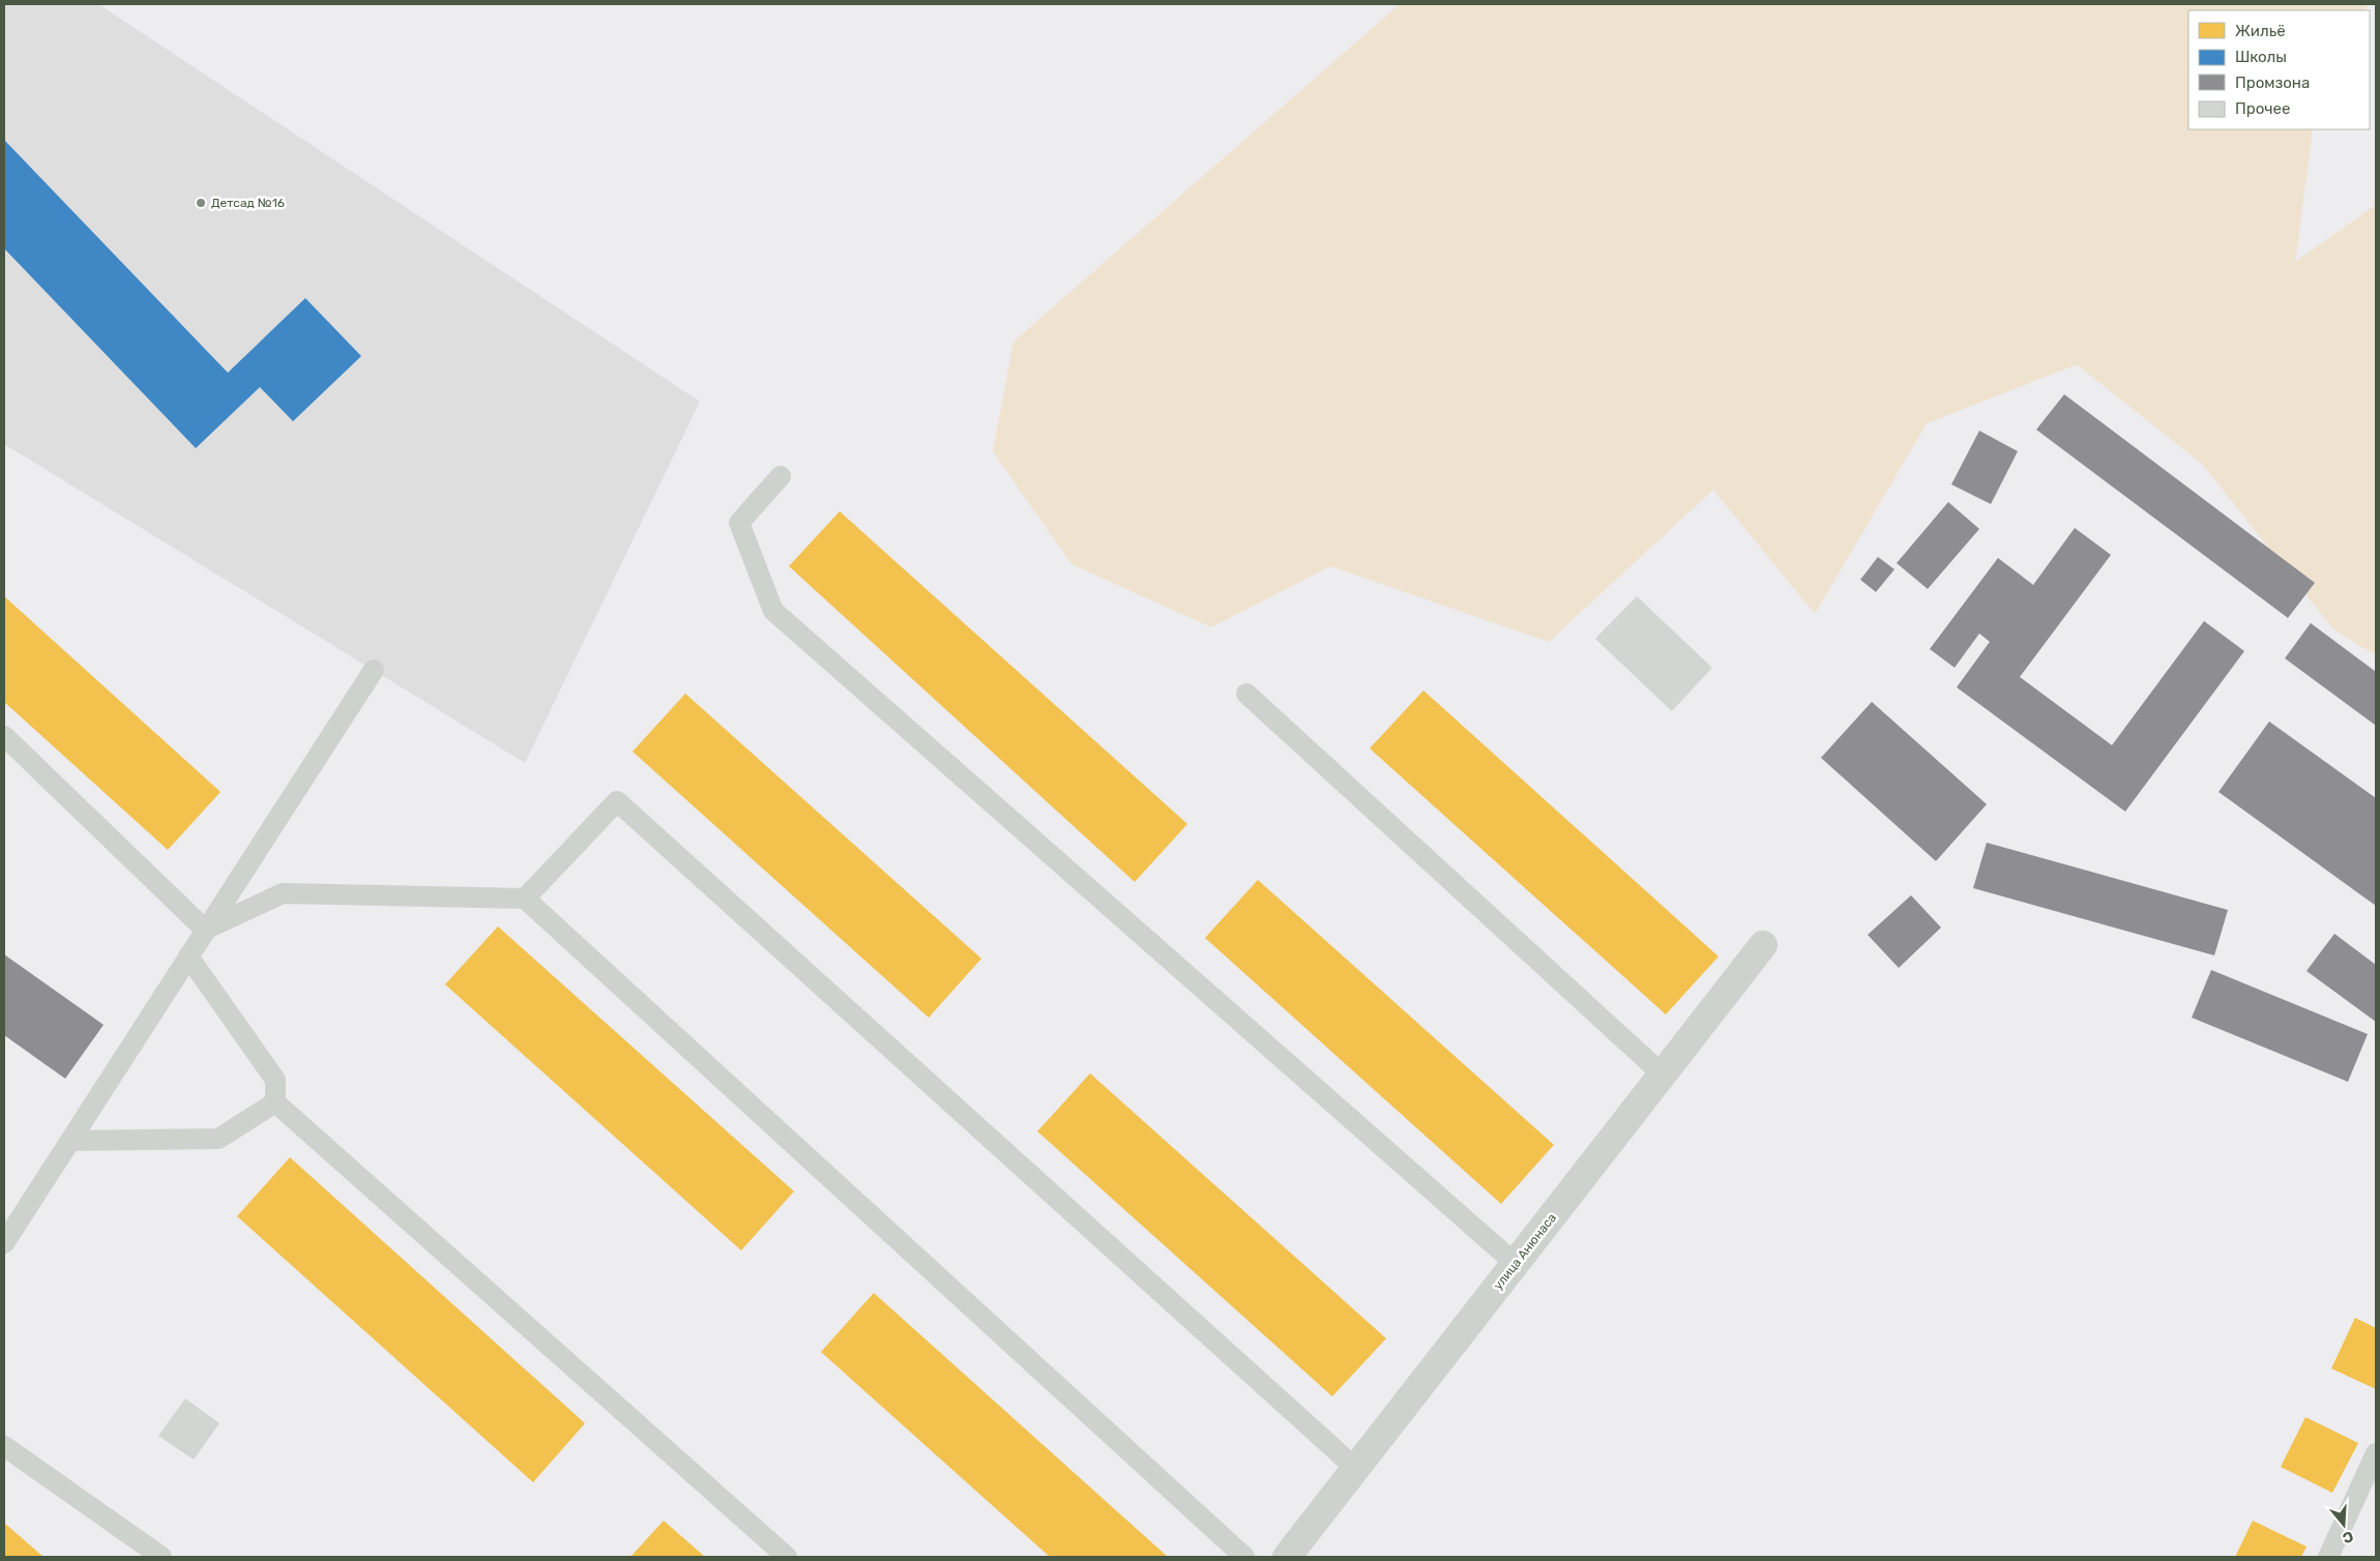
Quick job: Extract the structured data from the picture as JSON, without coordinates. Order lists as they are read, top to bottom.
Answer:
{
  "streets": {
    "street": ["улица Анюнаса"]
  },
  "places": ["Детсад №16"],
  "legend": [
    "Жильё",
    "Школы",
    "Промзона",
    "Прочее"
  ],
  "north": "bottom"
}
